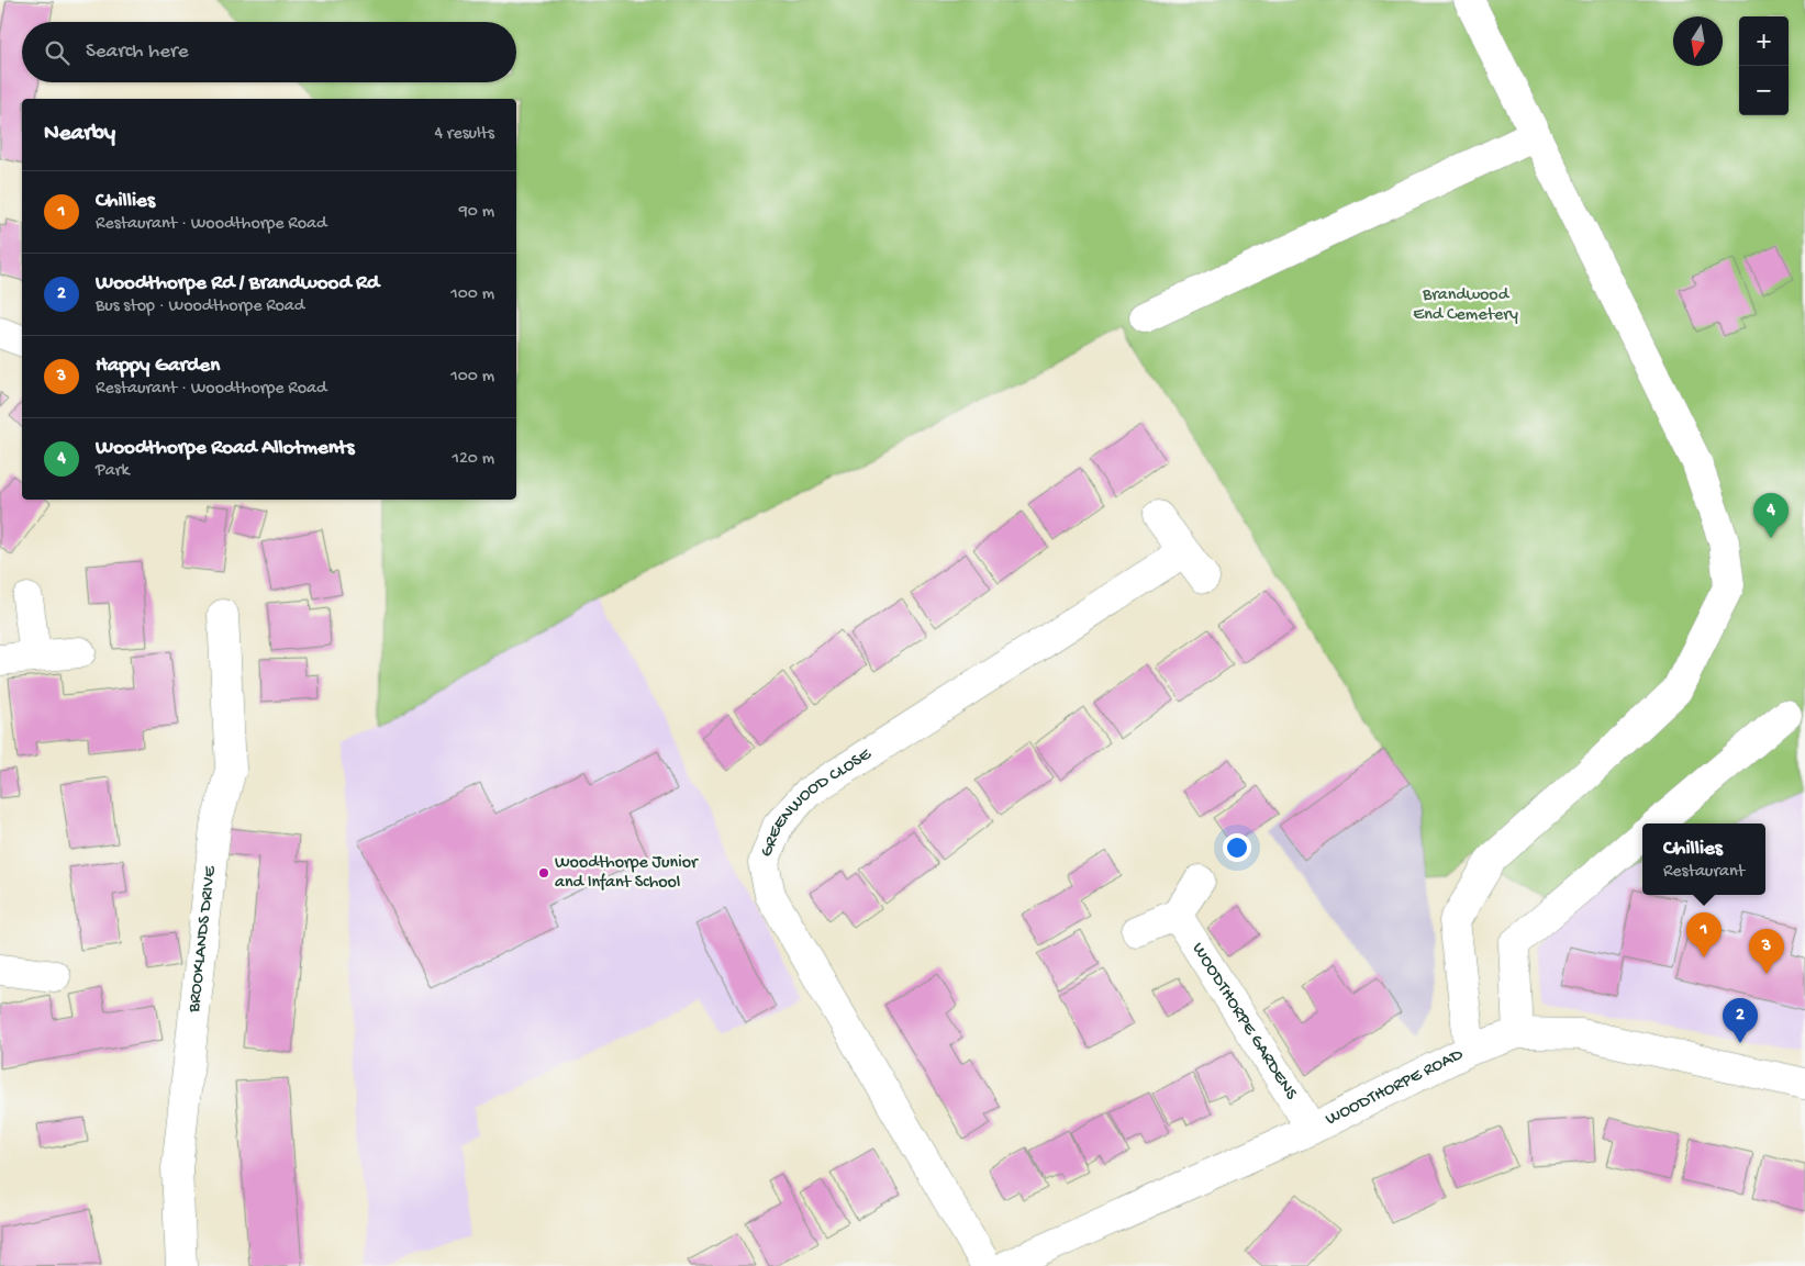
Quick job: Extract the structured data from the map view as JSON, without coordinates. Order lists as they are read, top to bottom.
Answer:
{
  "streets": {
    "street": [
      "GREENWOOD CLOSE",
      "BROOKLANDS DRIVE",
      "WOODTHORPE GARDENS",
      "WOODTHORPE ROAD"
    ]
  },
  "crossings": [
    ["WOODTHORPE GARDENS", "WOODTHORPE ROAD"]
  ],
  "parks": ["Brandwood End Cemetery"],
  "places": ["Woodthorpe Junior and Infant School"],
  "north": "bottom",
  "page": {
    "map_buttons": ["+", "−"],
    "search": "Search here",
    "heading": ["Nearby", "4 results"],
    "list": [
      {
        "mark": "1",
        "name": "Chillies",
        "note": "Restaurant · Woodthorpe Road",
        "value": "90 m"
      },
      {
        "mark": "2",
        "name": "Woodthorpe Rd / Brandwood Rd",
        "note": "Bus stop · Woodthorpe Road",
        "value": "100 m"
      },
      {
        "mark": "3",
        "name": "Happy Garden",
        "note": "Restaurant · Woodthorpe Road",
        "value": "100 m"
      },
      {
        "mark": "4",
        "name": "Woodthorpe Road Allotments",
        "note": "Park",
        "value": "120 m"
      }
    ],
    "pins": [
      "4",
      "1",
      "3",
      "2"
    ],
    "popup": ["Chillies", "Restaurant"]
  }
}
